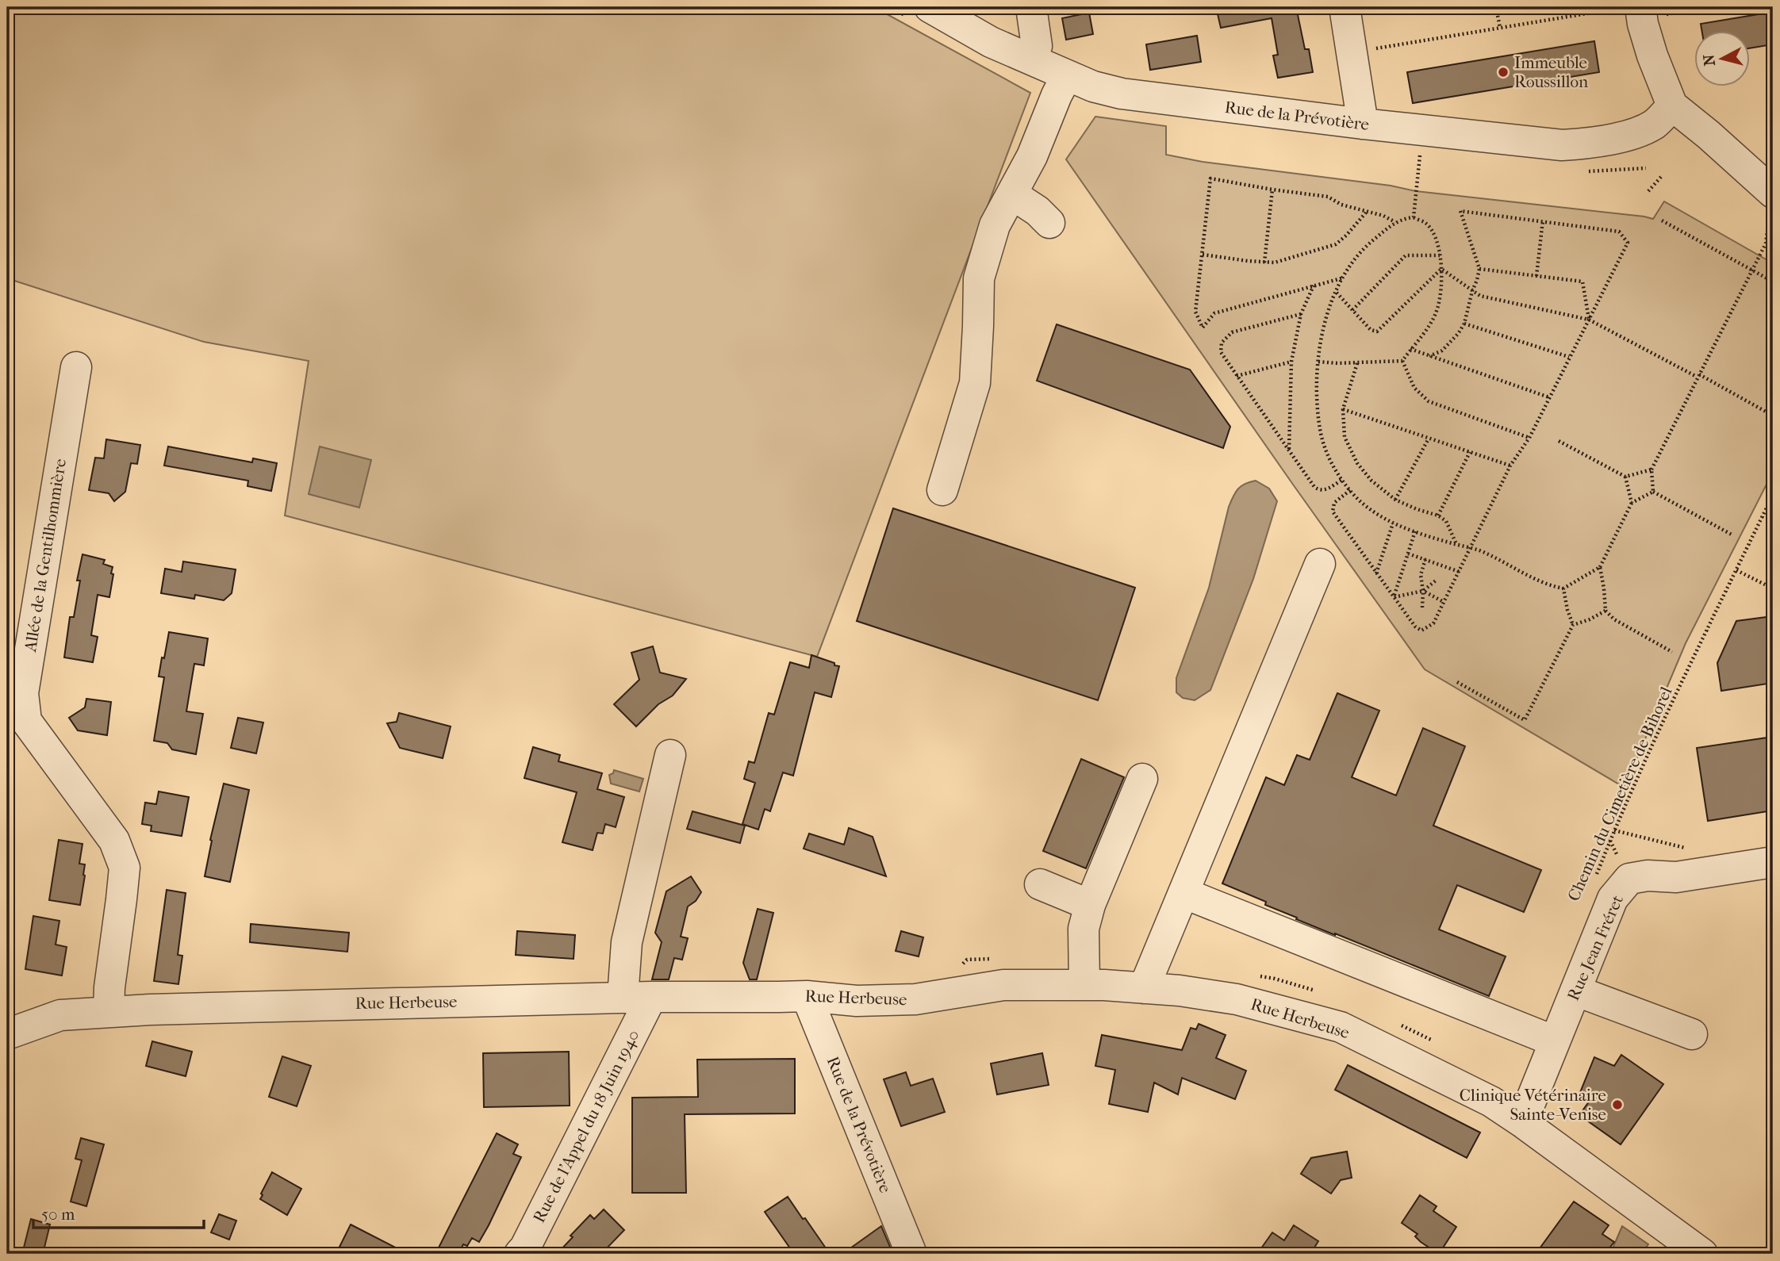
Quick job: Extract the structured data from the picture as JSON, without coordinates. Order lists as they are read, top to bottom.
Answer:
{
  "streets": {
    "street": [
      "Rue de la Prévotière",
      "Allée de la Gentilhommière",
      "Rue Jean Fréret",
      "Rue Herbeuse",
      "Rue de l'Appel du 18 Juin 1940"
    ],
    "path": ["Chemin du Cimetière de Bihorel"]
  },
  "crossings": [
    ["Rue de la Prévotière", "Rue Herbeuse"],
    ["Allée de la Gentilhommière", "Rue Herbeuse"],
    ["Rue Jean Fréret", "Rue Herbeuse"],
    ["Rue Herbeuse", "Rue de l'Appel du 18 Juin 1940"]
  ],
  "places": ["Immeuble Roussillon", "Clinique Vétérinaire Sainte-Venise"],
  "scale_bar": "50 m",
  "north": "left"
}
